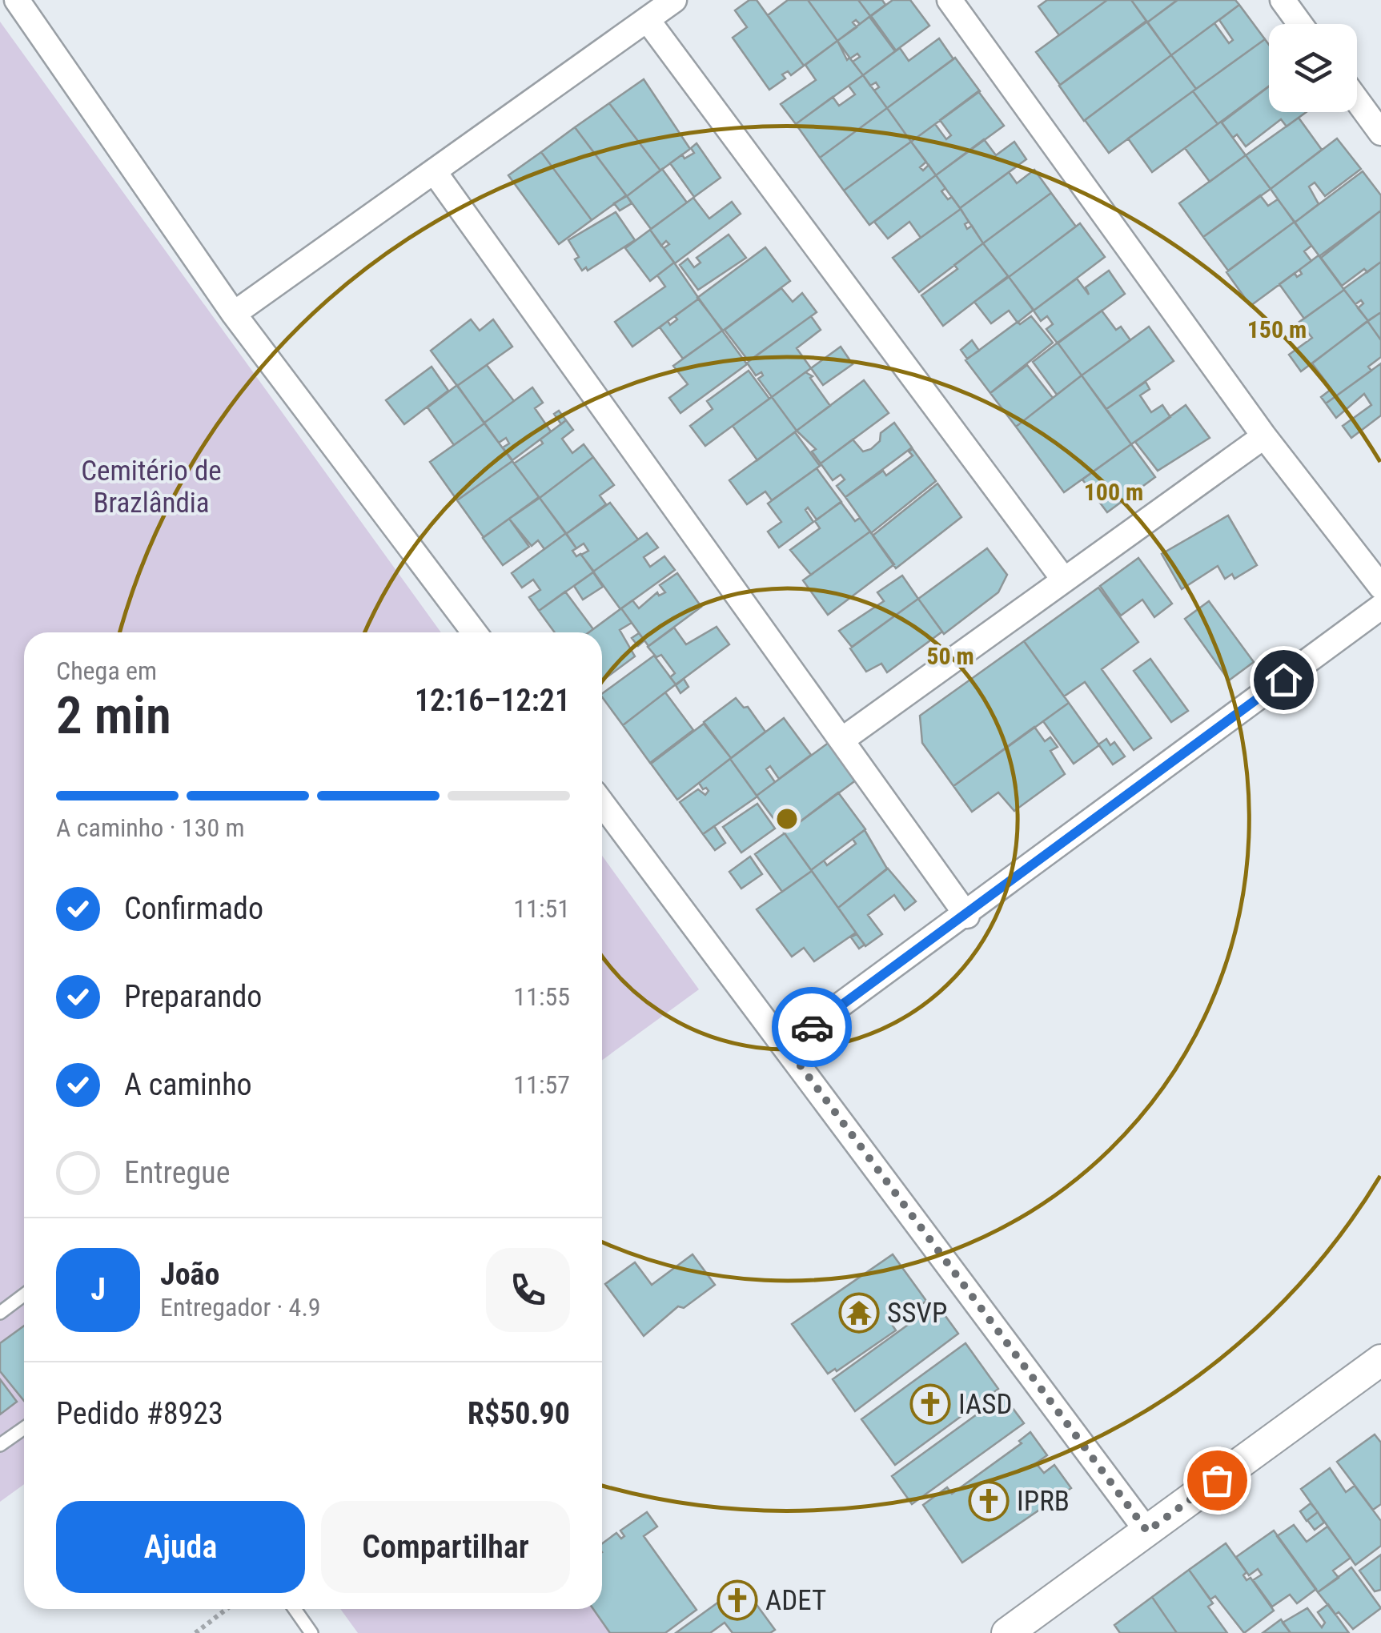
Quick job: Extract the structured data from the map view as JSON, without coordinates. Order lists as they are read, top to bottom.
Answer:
{
  "parks": ["Cemitério de Brazlândia"],
  "places": {
    "temple": ["SSVP"],
    "church": ["IASD", "IPRB", "ADET"]
  },
  "page": {
    "heading": ["2 min", "Chega em", "12:16–12:21"],
    "panel": [
      "João",
      "Entregador · 4.9",
      "Pedido #8923",
      "R$50.90"
    ],
    "bar": "A caminho · 130 m",
    "list": [
      ["Confirmado", "11:51"],
      ["Preparando", "11:55"],
      ["A caminho", "11:57"],
      "Entregue"
    ],
    "round": "J",
    "buttons": ["Ajuda", "Compartilhar"]
  },
  "rings": ["150 m", "100 m", "50 m"]
}
